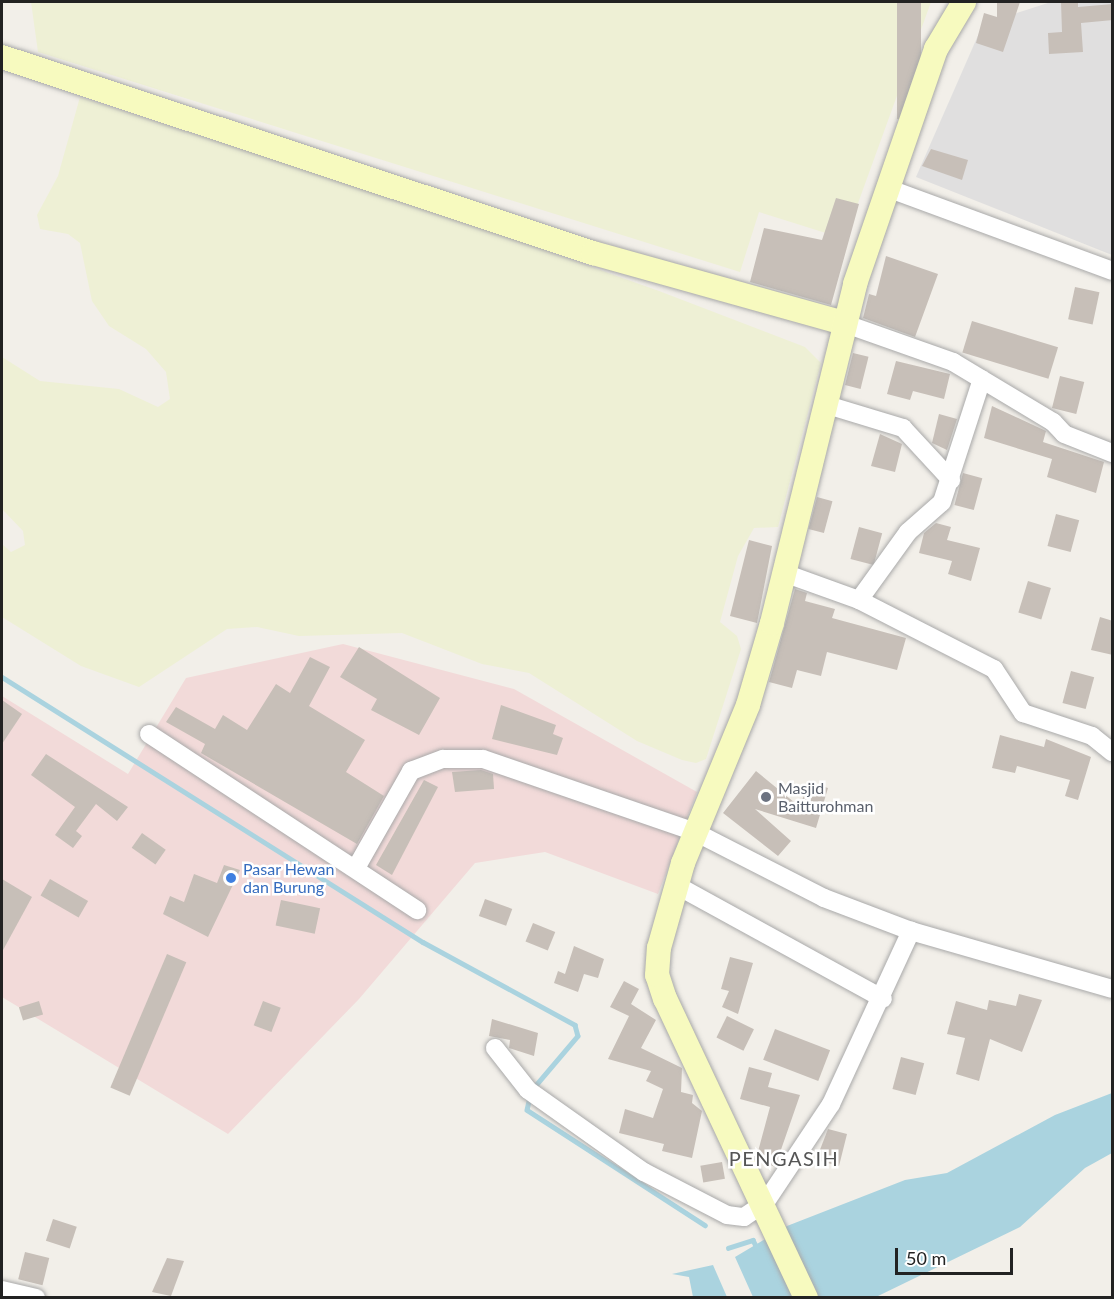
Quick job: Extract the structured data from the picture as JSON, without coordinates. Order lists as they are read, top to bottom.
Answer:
{
  "districts": ["PENGASIH"],
  "places": ["Masjid Baitturohman", "Pasar Hewan dan Burung"],
  "scale_bar": "50 m"
}
